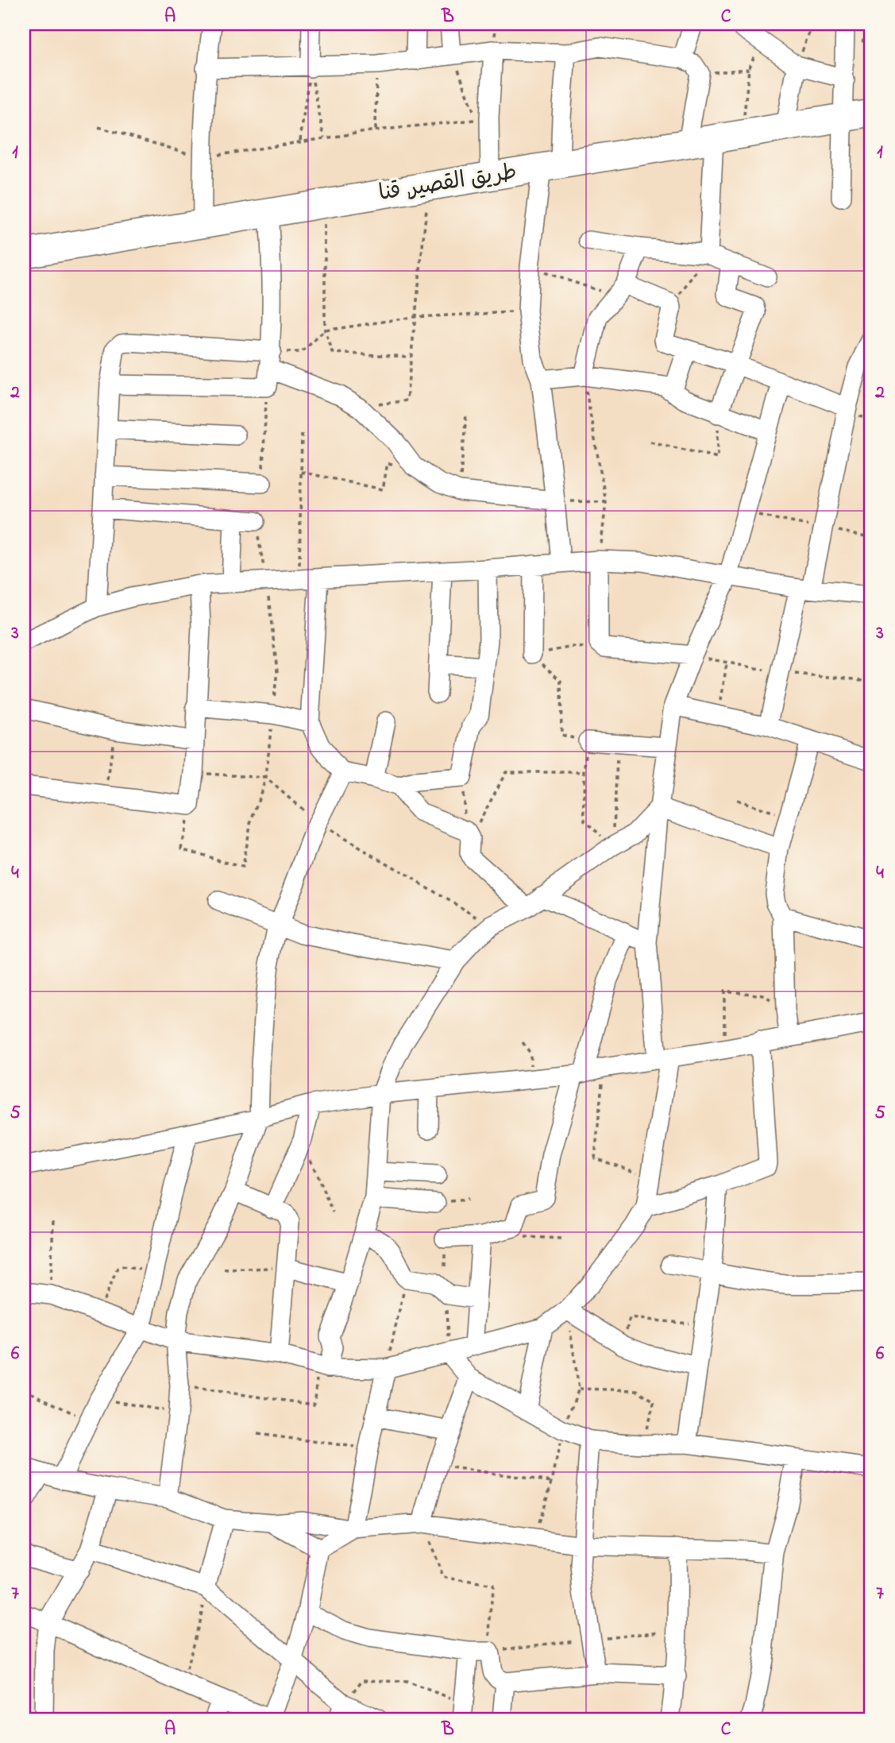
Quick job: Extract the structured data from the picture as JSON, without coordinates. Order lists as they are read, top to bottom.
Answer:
{
  "streets": {
    "highway": ["طريق القصير, قنا"]
  },
  "grid": {
    "columns": ["A", "B", "C"],
    "rows": [
      "1",
      "2",
      "3",
      "4",
      "5",
      "6",
      "7"
    ]
  }
}
